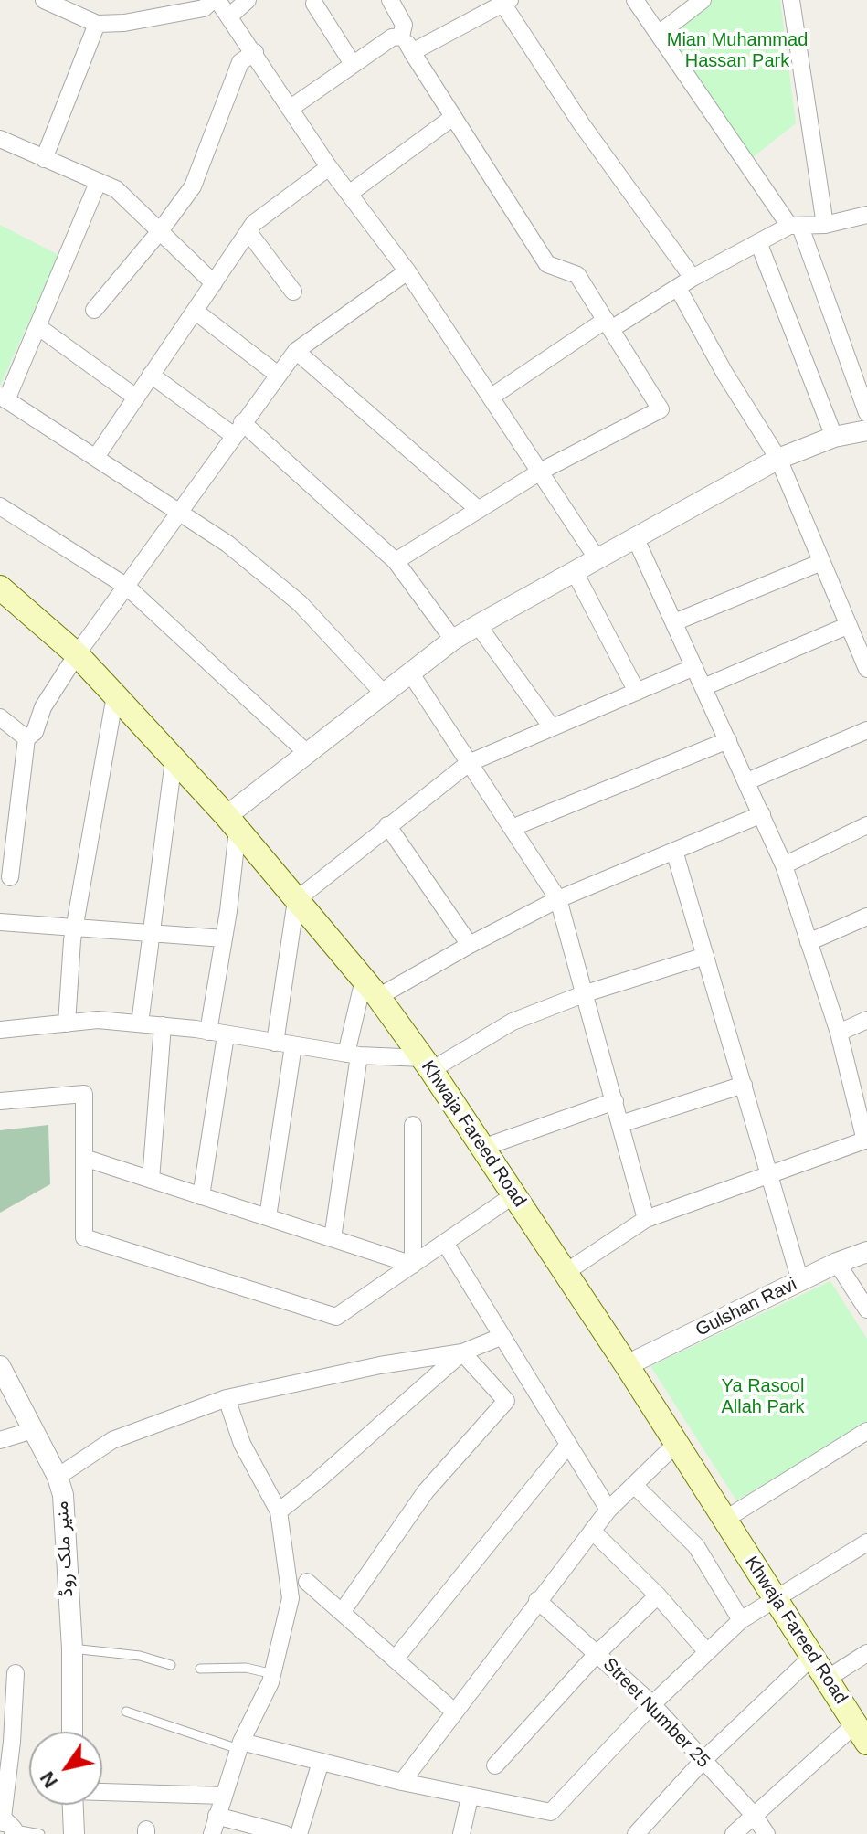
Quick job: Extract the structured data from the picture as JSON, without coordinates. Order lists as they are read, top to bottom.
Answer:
{
  "streets": {
    "main road": ["Khwaja Fareed Road"],
    "street": ["Gulshan Ravi", "منیر ملک روڈ", "Street Number 25"]
  },
  "crossings": [
    ["Khwaja Fareed Road", "Gulshan Ravi"]
  ],
  "parks": ["Mian Muhammad Hassan Park", "Ya Rasool Allah Park"],
  "north": "bottom left"
}
